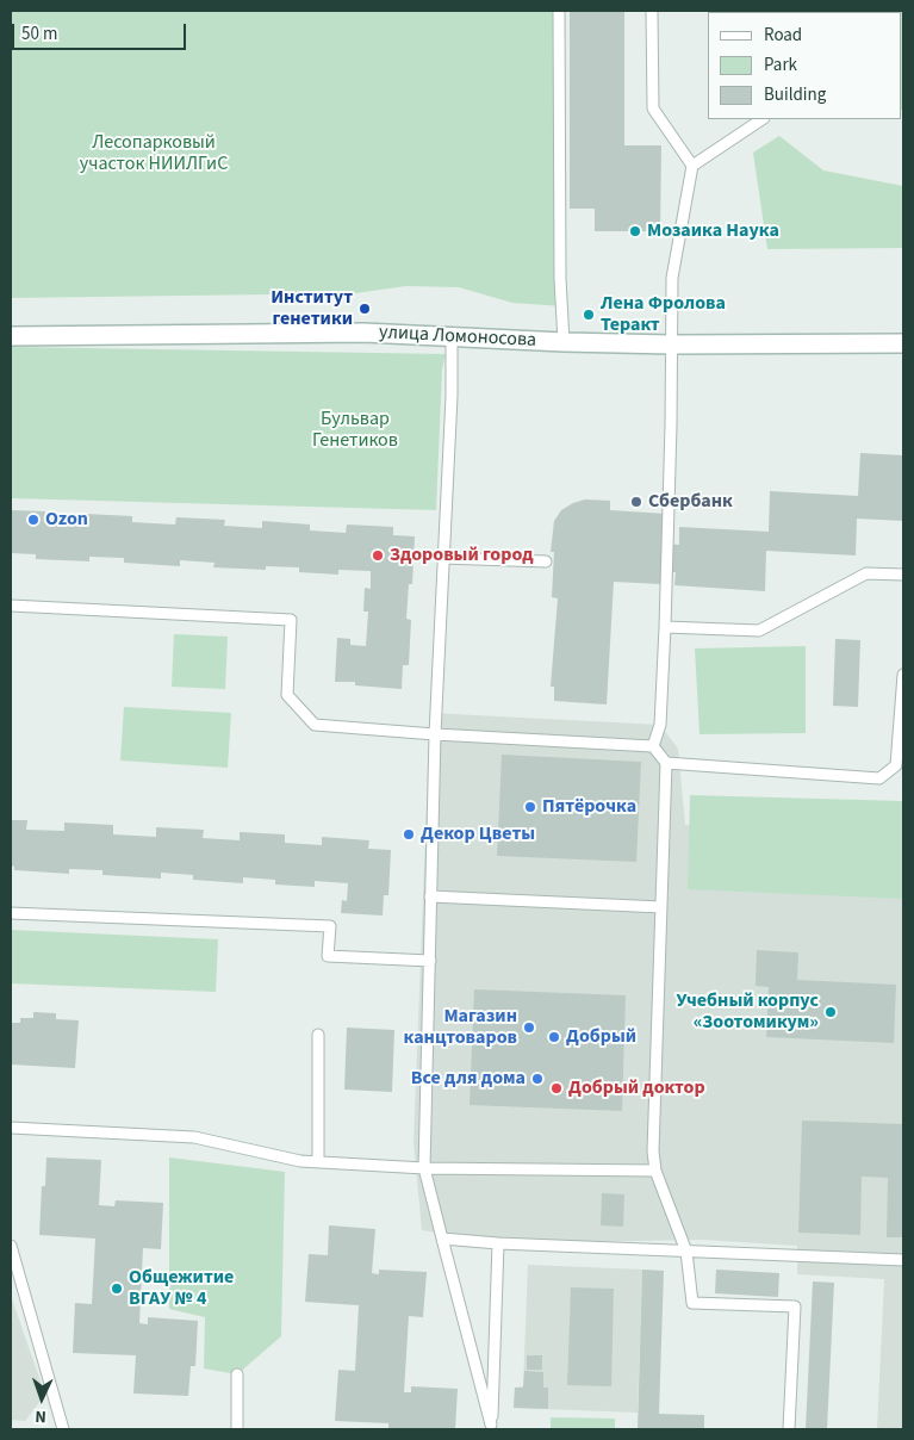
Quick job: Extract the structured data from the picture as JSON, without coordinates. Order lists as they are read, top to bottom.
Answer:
{
  "streets": {
    "main road": ["улица Ломоносова"]
  },
  "parks": ["Лесопарковый участок НИИЛГиС", "Бульвар Генетиков"],
  "places": [
    "Мозаика Наука",
    "Институт генетики",
    "Лена Фролова Теракт",
    "Сбербанк",
    "Ozon",
    "Здоровый город",
    "Пятёрочка",
    "Декор Цветы",
    "Учебный корпус «Зоотомикум»",
    "Магазин канцтоваров",
    "Добрый",
    "Все для дома",
    "Добрый доктор",
    "Общежитие ВГАУ № 4"
  ],
  "legend": ["Road", "Park", "Building"],
  "scale_bar": "50 m",
  "north": "bottom"
}
